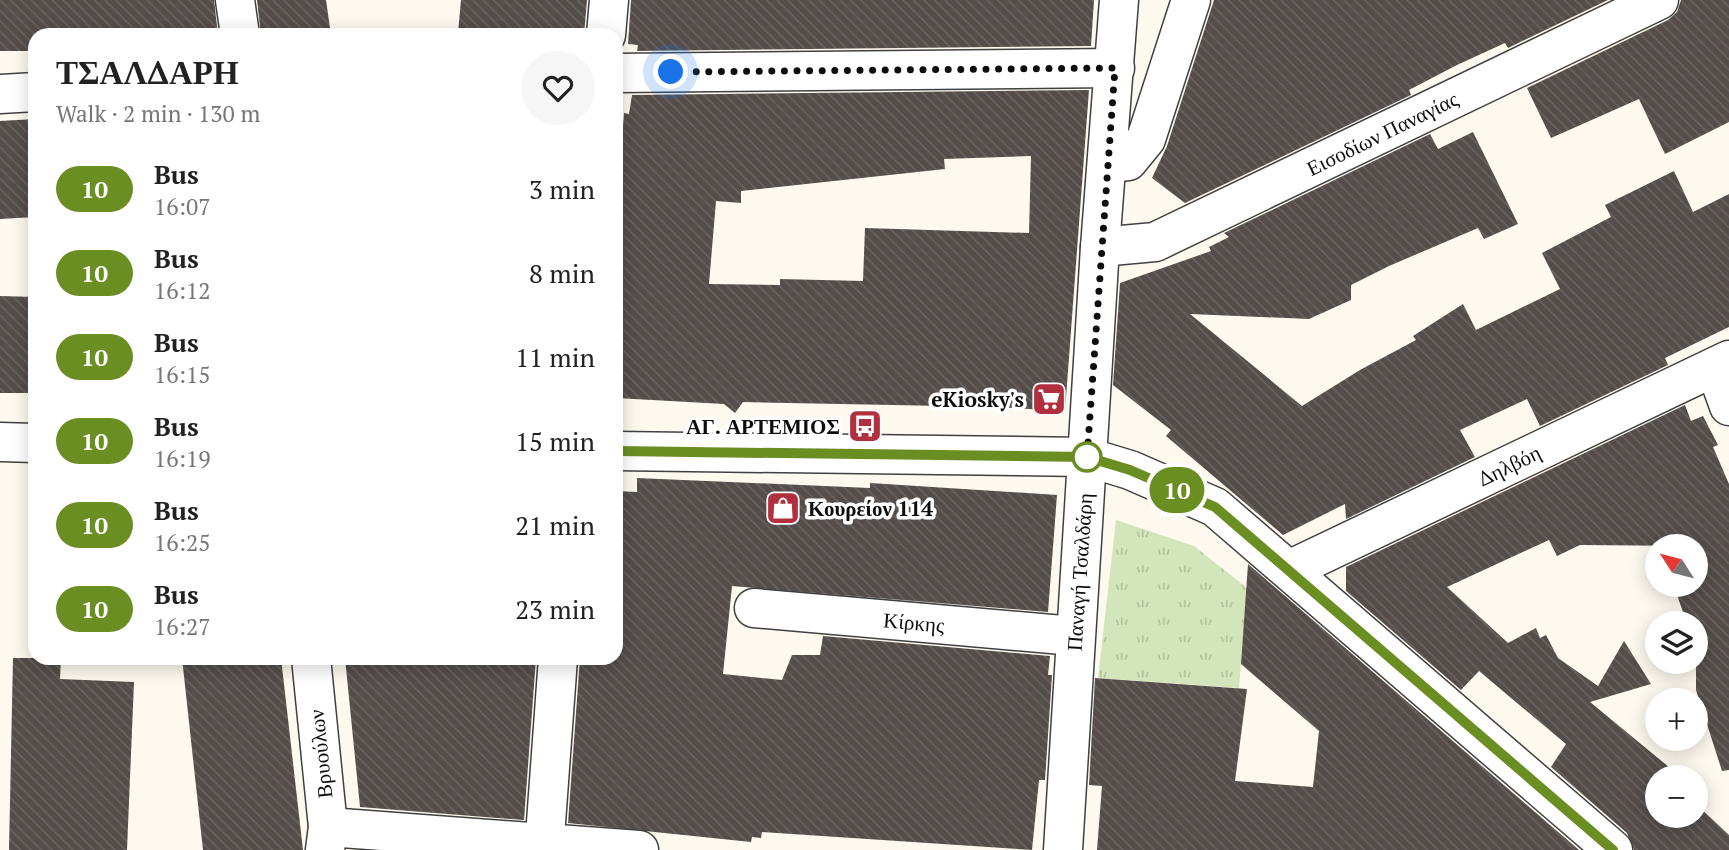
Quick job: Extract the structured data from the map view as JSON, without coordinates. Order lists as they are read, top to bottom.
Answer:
{
  "streets": {
    "street": [
      "Εισοδίων Παναγίας",
      "Δηλβόη",
      "Παναγή Τσαλδάρη",
      "Κίρκης",
      "Βρυούλων"
    ]
  },
  "crossings": [
    ["Εισοδίων Παναγίας", "Παναγή Τσαλδάρη"],
    ["Παναγή Τσαλδάρη", "Κίρκης"]
  ],
  "places": {
    "supermarket": ["eKiosky's"],
    "bus stop": ["ΑΓ. ΑΡΤΕΜΙΟΣ"],
    "shop": ["Κουρείον 114"]
  },
  "lines": ["bus line 10"],
  "north": "top left",
  "page": {
    "on_map": "10",
    "heading": ["ΤΣΑΛΔΑΡΗ", "Walk · 2 min · 130 m"],
    "list": [
      {
        "mark": "10",
        "name": "Bus",
        "note": "16:07",
        "value": "3 min"
      },
      {
        "mark": "10",
        "name": "Bus",
        "note": "16:12",
        "value": "8 min"
      },
      {
        "mark": "10",
        "name": "Bus",
        "note": "16:15",
        "value": "11 min"
      },
      {
        "mark": "10",
        "name": "Bus",
        "note": "16:19",
        "value": "15 min"
      },
      {
        "mark": "10",
        "name": "Bus",
        "note": "16:25",
        "value": "21 min"
      },
      {
        "mark": "10",
        "name": "Bus",
        "note": "16:27",
        "value": "23 min"
      }
    ],
    "map_buttons": ["+", "−"]
  }
}
